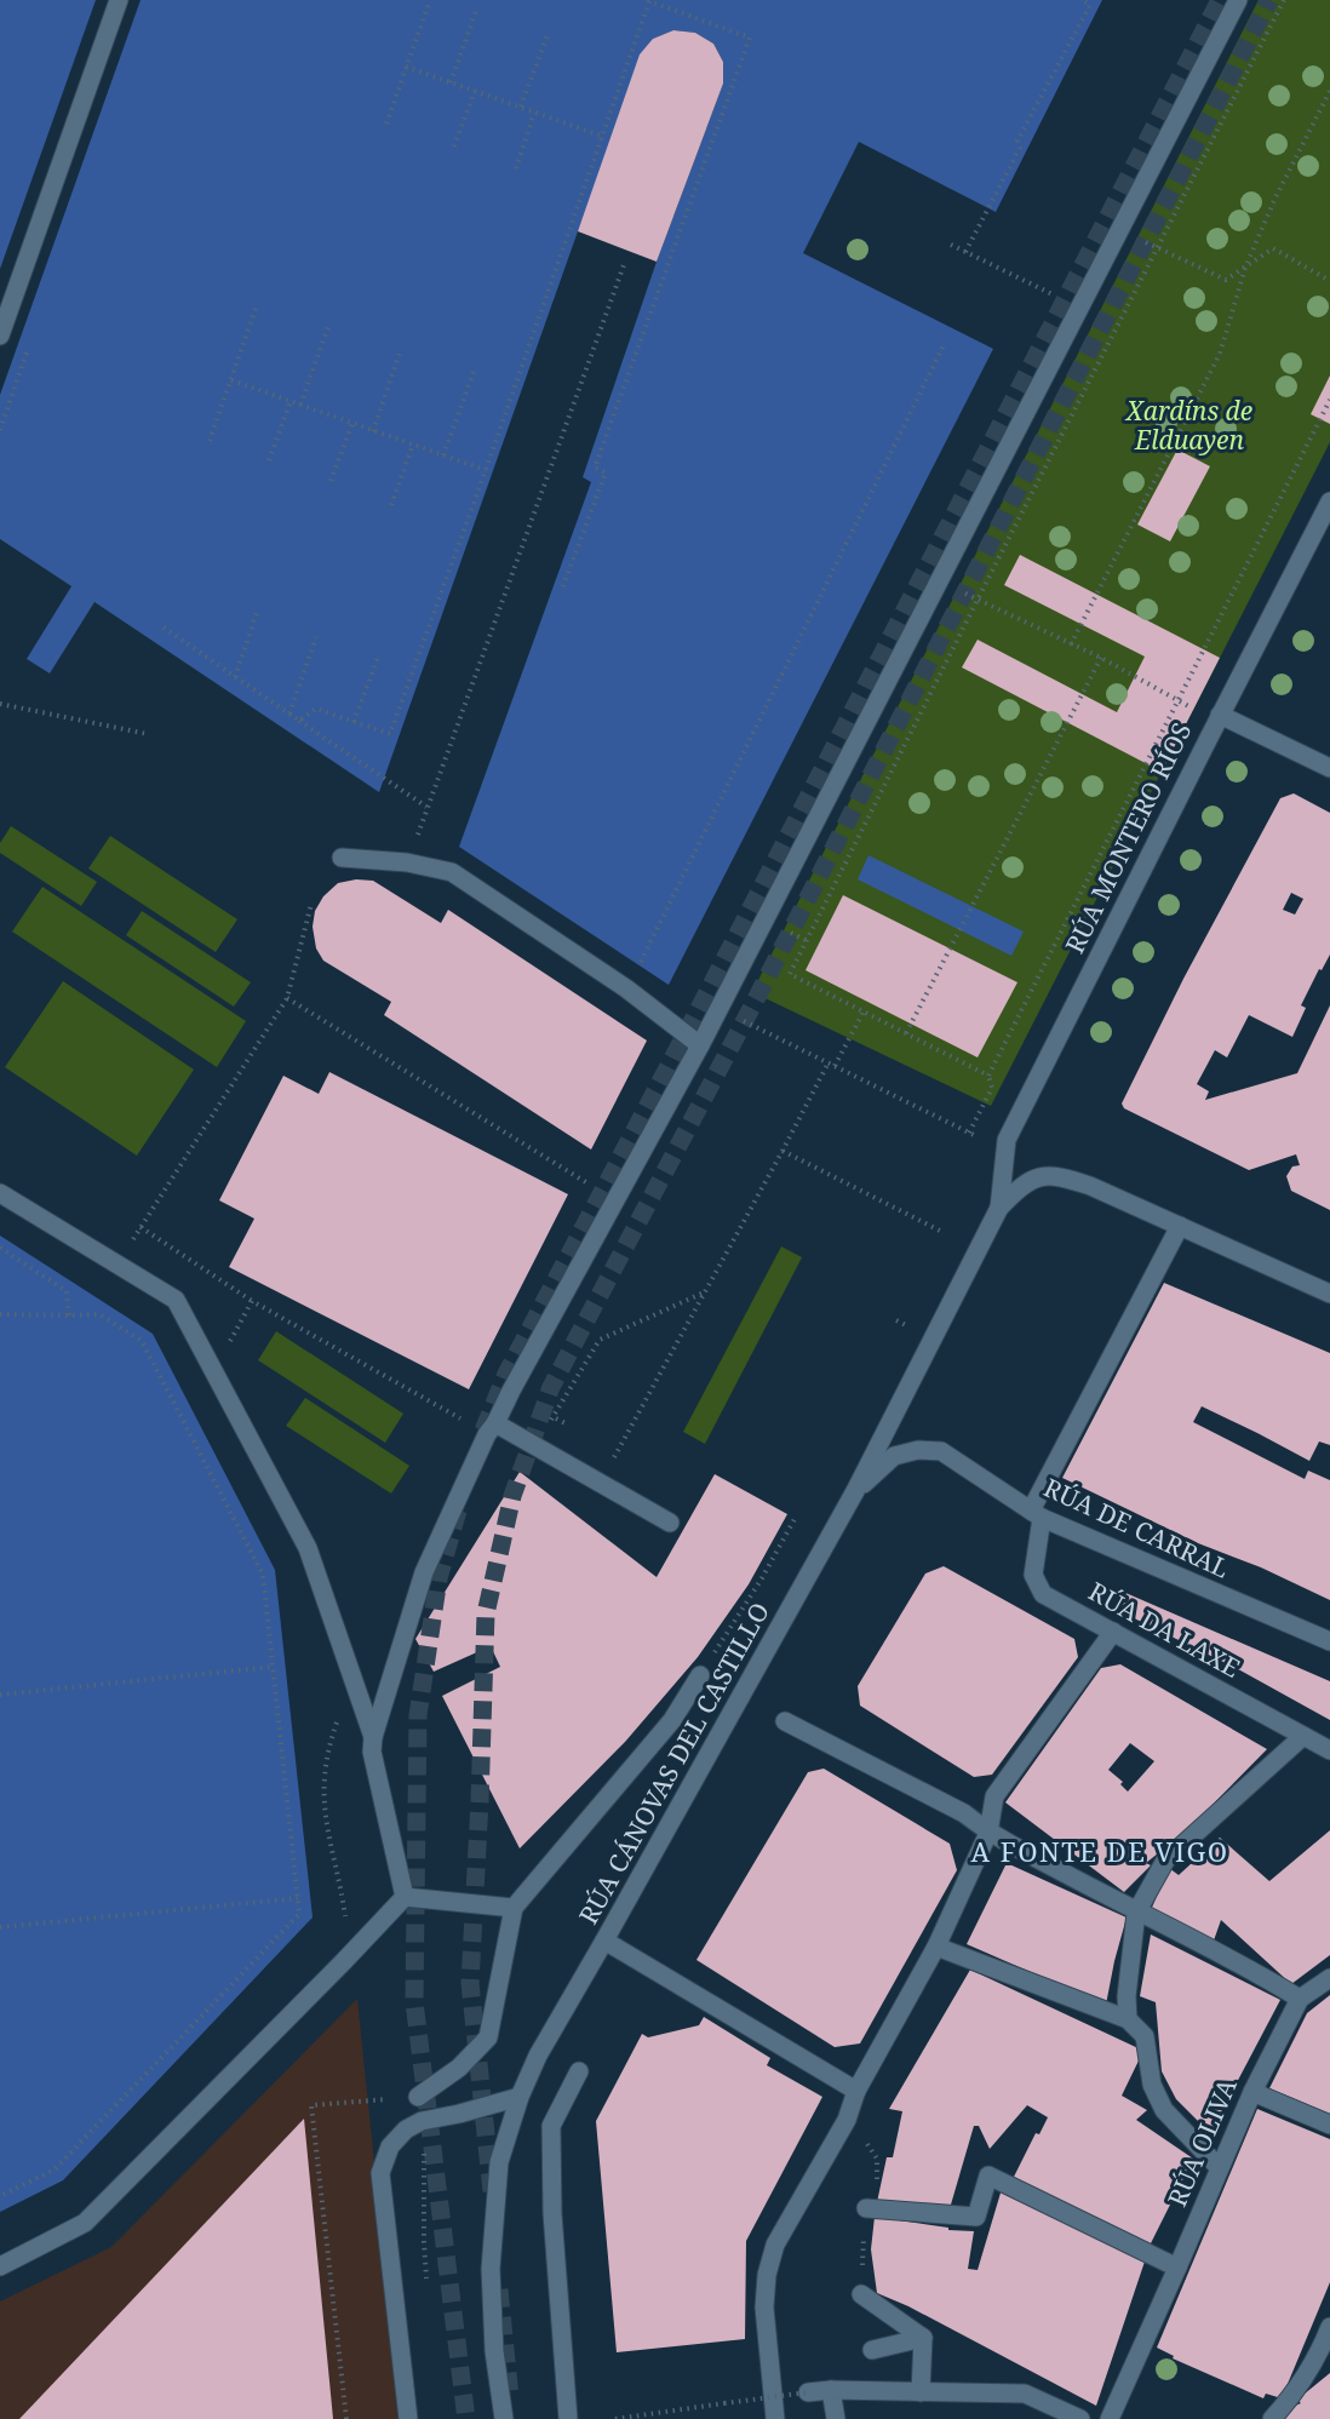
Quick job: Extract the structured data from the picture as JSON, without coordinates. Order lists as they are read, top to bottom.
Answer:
{
  "streets": {
    "street": [
      "RÚA MONTERO RÍOS",
      "RÚA DE CARRAL",
      "RÚA DA LAXE",
      "RÚA CÁNOVAS DEL CASTILLO",
      "RÚA OLIVA"
    ]
  },
  "crossings": [
    ["RÚA MONTERO RÍOS", "RÚA CÁNOVAS DEL CASTILLO"],
    ["RÚA DE CARRAL", "RÚA DA LAXE"],
    ["RÚA DE CARRAL", "RÚA CÁNOVAS DEL CASTILLO"],
    ["RÚA DA LAXE", "RÚA CÁNOVAS DEL CASTILLO"]
  ],
  "districts": ["A FONTE DE VIGO"],
  "parks": ["Xardíns de Elduayen"]
}
